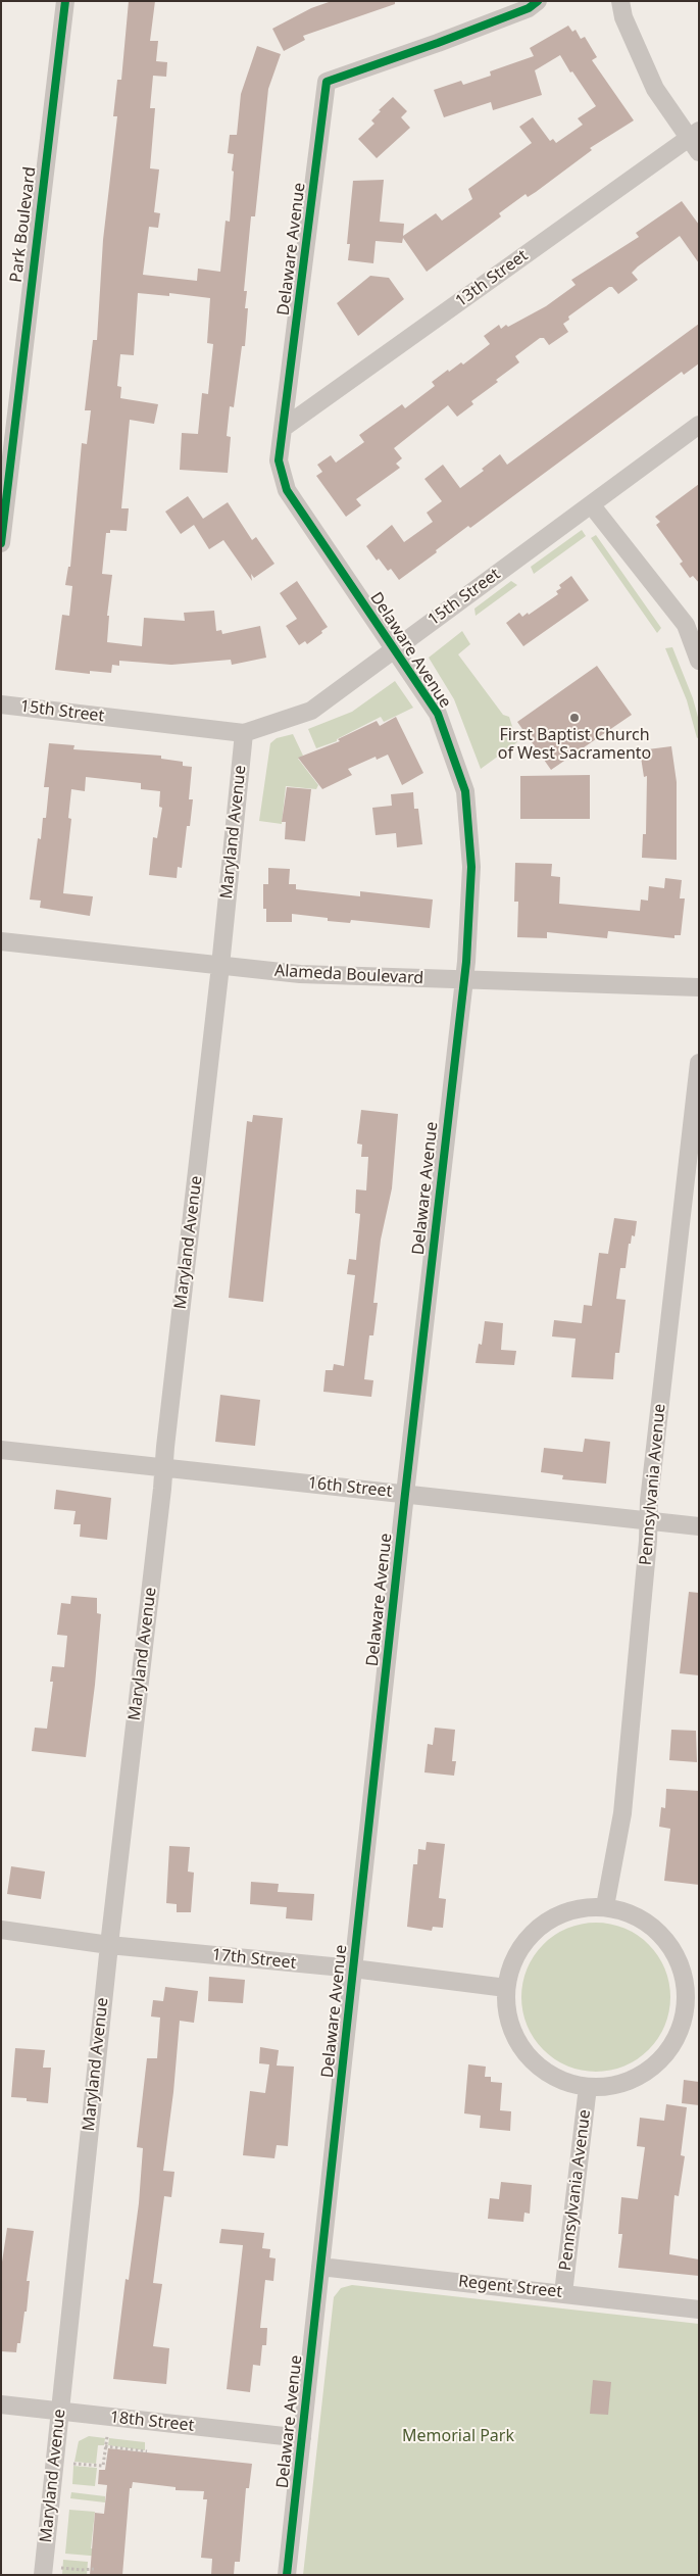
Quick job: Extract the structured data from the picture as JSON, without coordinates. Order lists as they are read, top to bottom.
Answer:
{
  "streets": {
    "street": [
      "Park Boulevard",
      "Delaware Avenue",
      "13th Street",
      "15th Street",
      "Maryland Avenue",
      "Alameda Boulevard",
      "Pennsylvania Avenue",
      "16th Street",
      "17th Street",
      "Regent Street",
      "18th Street"
    ]
  },
  "crossings": [
    ["Delaware Avenue", "13th Street"],
    ["Delaware Avenue", "15th Street"],
    ["Delaware Avenue", "Alameda Boulevard"],
    ["Delaware Avenue", "16th Street"],
    ["Delaware Avenue", "17th Street"],
    ["Delaware Avenue", "Regent Street"],
    ["Delaware Avenue", "18th Street"],
    ["15th Street", "Maryland Avenue"],
    ["Maryland Avenue", "Alameda Boulevard"],
    ["Maryland Avenue", "16th Street"],
    ["Maryland Avenue", "17th Street"],
    ["Maryland Avenue", "18th Street"],
    ["Pennsylvania Avenue", "16th Street"],
    ["Pennsylvania Avenue", "17th Street"],
    ["Pennsylvania Avenue", "Regent Street"]
  ],
  "parks": ["Memorial Park"],
  "places": ["First Baptist Church of West Sacramento"]
}
